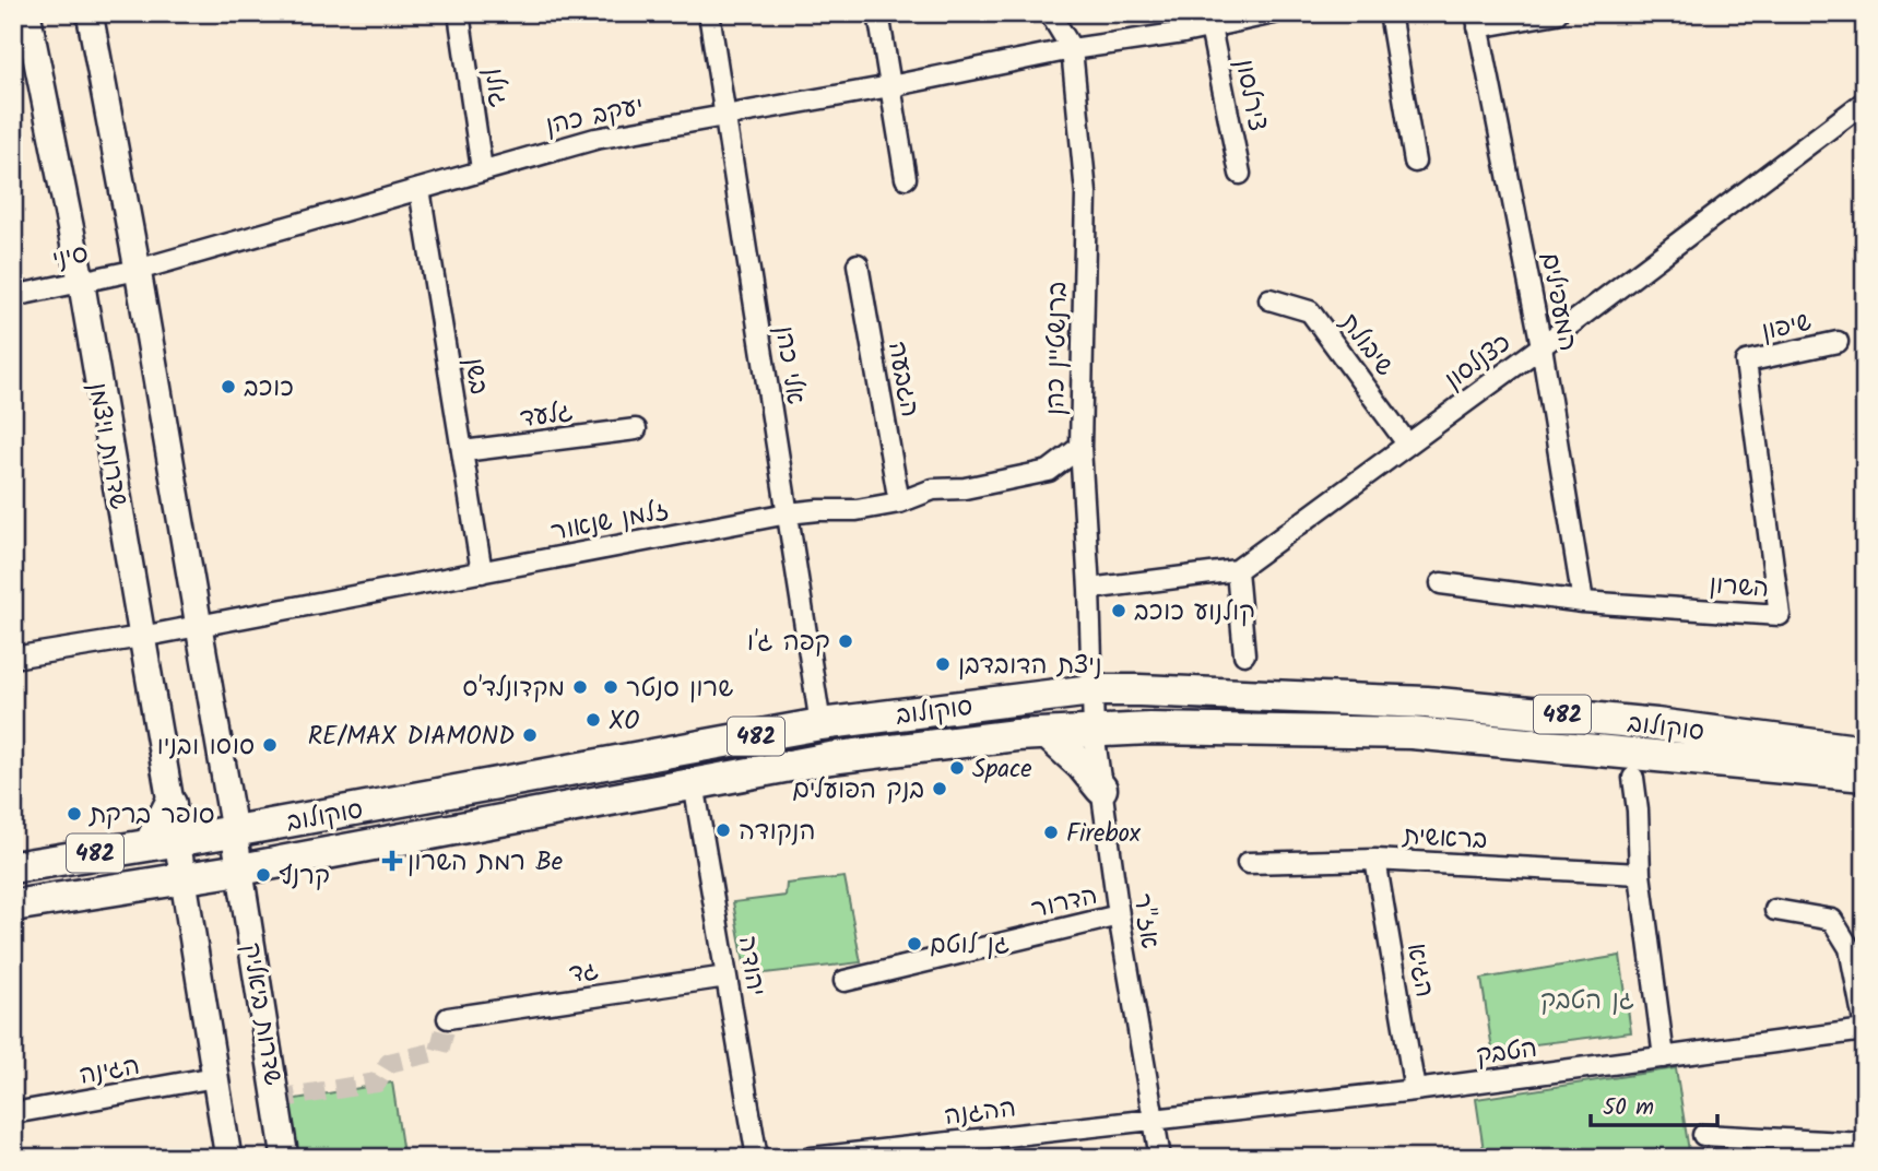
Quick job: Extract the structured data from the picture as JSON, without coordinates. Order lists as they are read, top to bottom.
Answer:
{
  "streets": {
    "main road": ["סוקולוב", "482"],
    "street": [
      "גולן",
      "צירלסון",
      "יעקב כהן",
      "סיני",
      "המעפילים",
      "שיפון",
      "שיבולת",
      "ברנשטיין כהן",
      "כצנלסון",
      "אלי כהן",
      "בשן",
      "הגבעה",
      "גלעד",
      "שדרות ויצמן",
      "זלמן שנאור",
      "השרון",
      "בראשית",
      "הדרור",
      "אז\"ר",
      "יהודה",
      "הגיא",
      "גד",
      "שדרות ביאליק",
      "הטבק",
      "הגינה",
      "ההגנה"
    ]
  },
  "crossings": [
    ["גולן", "יעקב כהן"],
    ["צירלסון", "יעקב כהן"],
    ["יעקב כהן", "סיני"],
    ["יעקב כהן", "ברנשטיין כהן"],
    ["יעקב כהן", "אלי כהן"],
    ["יעקב כהן", "בשן"],
    ["סיני", "שדרות ויצמן"],
    ["המעפילים", "כצנלסון"],
    ["המעפילים", "השרון"],
    ["שיפון", "השרון"],
    ["שיבולת", "כצנלסון"],
    ["ברנשטיין כהן", "כצנלסון"],
    ["ברנשטיין כהן", "זלמן שנאור"],
    ["ברנשטיין כהן", "סוקולוב"],
    ["ברנשטיין כהן", "אז\"ר"],
    ["אלי כהן", "זלמן שנאור"],
    ["אלי כהן", "סוקולוב"],
    ["בשן", "גלעד"],
    ["בשן", "זלמן שנאור"],
    ["הגבעה", "זלמן שנאור"],
    ["שדרות ויצמן", "זלמן שנאור"],
    ["סוקולוב", "אז\"ר"],
    ["סוקולוב", "יהודה"],
    ["סוקולוב", "שדרות ביאליק"],
    ["בראשית", "הגיא"],
    ["הדרור", "אז\"ר"],
    ["אז\"ר", "הטבק"],
    ["אז\"ר", "ההגנה"],
    ["יהודה", "גד"],
    ["הגיא", "הטבק"],
    ["הטבק", "ההגנה"]
  ],
  "parks": ["גן הטבק"],
  "places": {
    "other": [
      "כוכב",
      "קולנוע כוכב",
      "קפה ג'ו",
      "ניצת הדובדבן",
      "מקדונלד'ס",
      "שרון סנטר",
      "XO",
      "RE/MAX DIAMOND",
      "סוסו ובניו",
      "Space",
      "בנק הפועלים",
      "סופר ברקת",
      "הנקודה",
      "Firebox",
      "קרנף",
      "גן לוטם"
    ],
    "health": ["רמת השרון Be"]
  },
  "scale_bar": "50 m"
}
